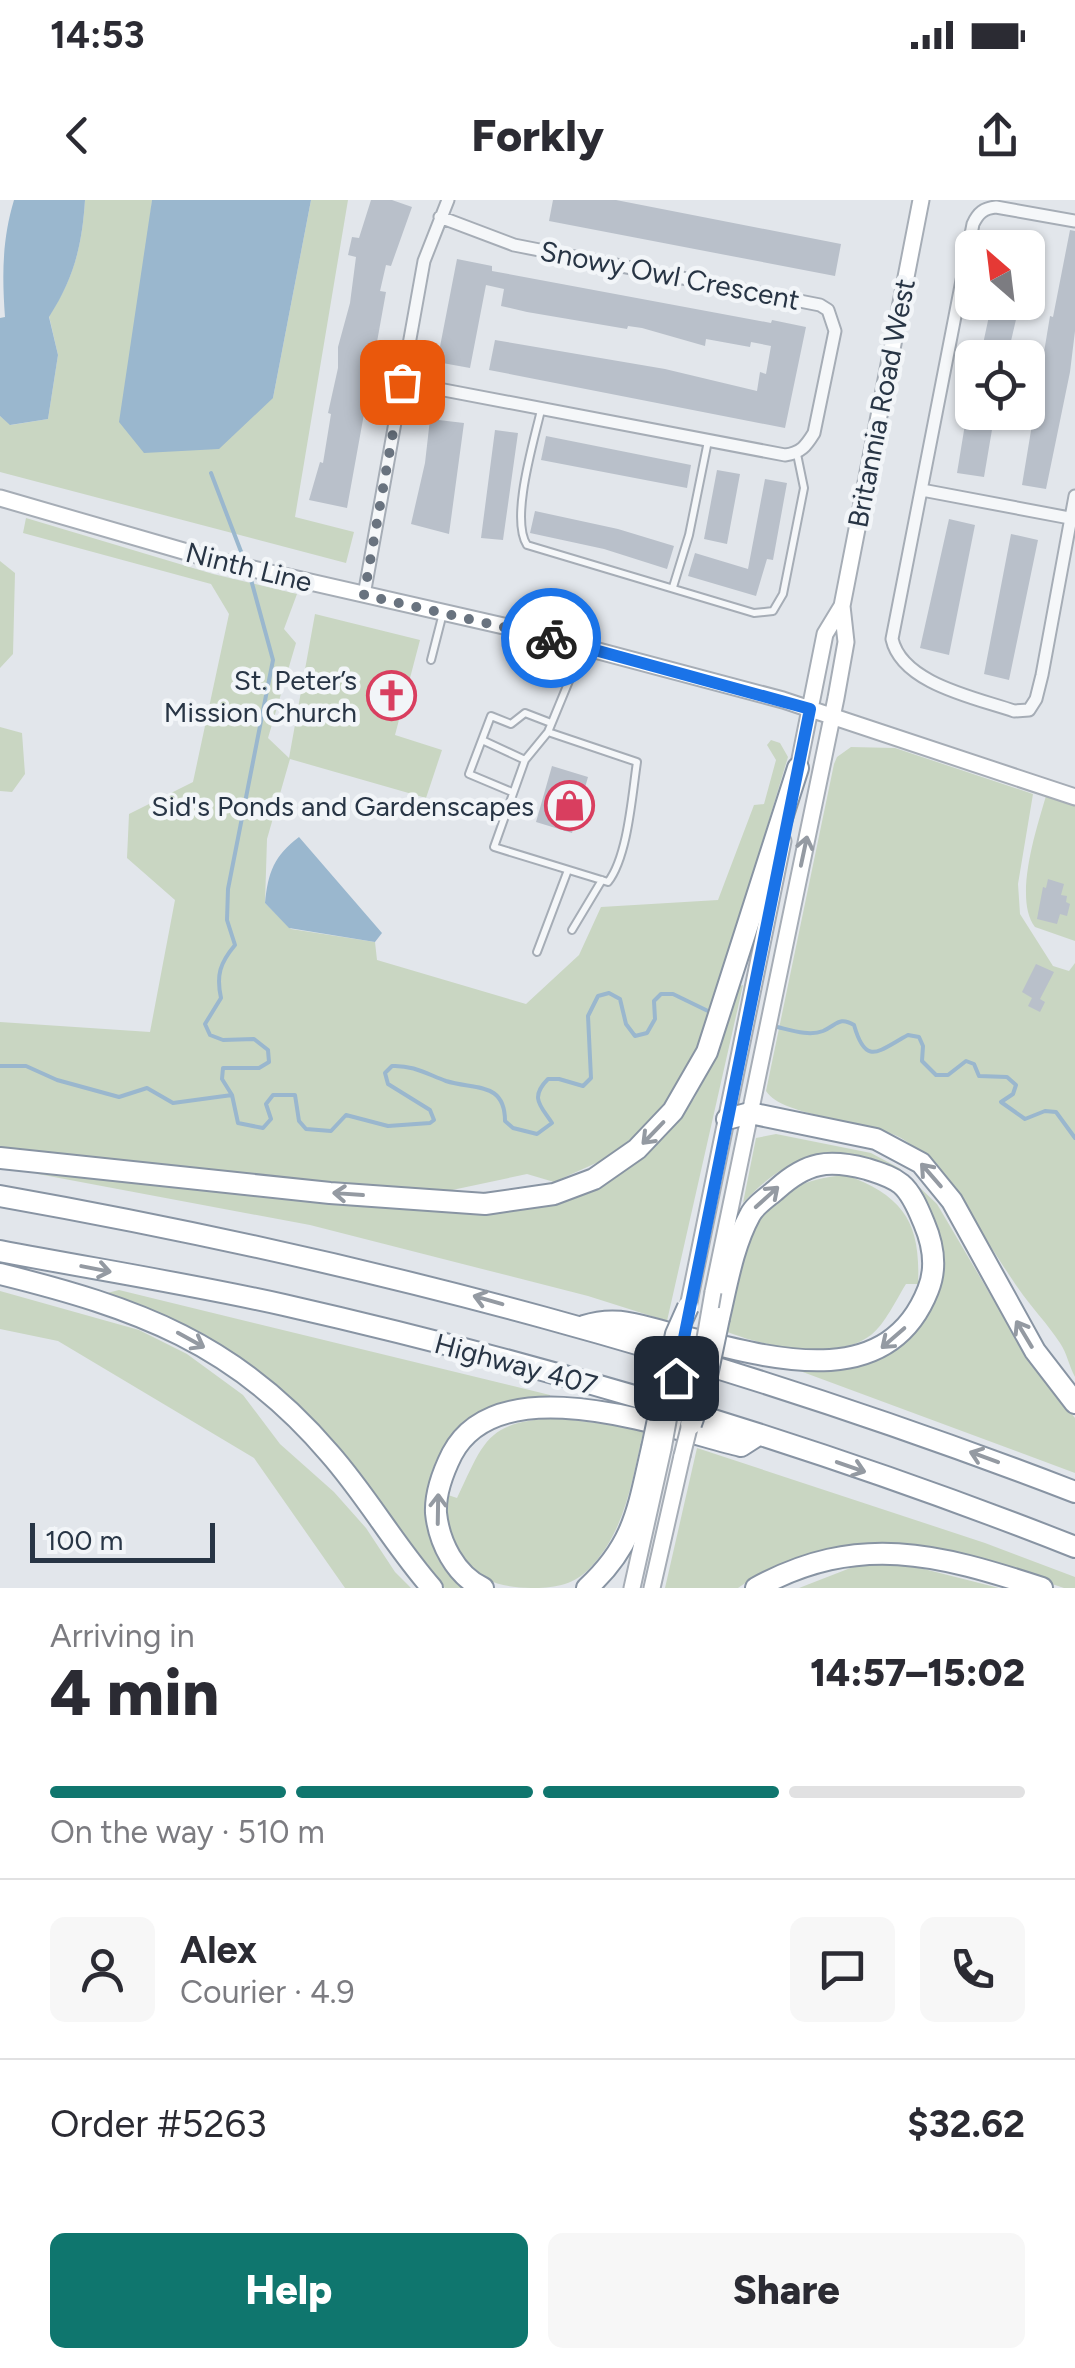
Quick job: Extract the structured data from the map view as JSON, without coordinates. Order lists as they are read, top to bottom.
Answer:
{
  "streets": {
    "highway": ["Highway 407"],
    "main road": ["Britannia Road West", "Ninth Line"],
    "street": ["Snowy Owl Crescent"]
  },
  "crossings": [
    ["Britannia Road West", "Ninth Line"]
  ],
  "places": {
    "church": ["St. Peter’s Mission Church"],
    "shop": ["Sid's Ponds and Gardenscapes"]
  },
  "scale_bar": "100 m",
  "north": "top left",
  "page": {
    "status": "14:53",
    "header": "Forkly",
    "scale": "100 m",
    "heading": ["4 min", "Arriving in", "14:57–15:02"],
    "panel": [
      "Alex",
      "Courier · 4.9",
      "Order #5263",
      "$32.62"
    ],
    "bar": "On the way · 510 m",
    "buttons": ["Help", "Share"]
  }
}
